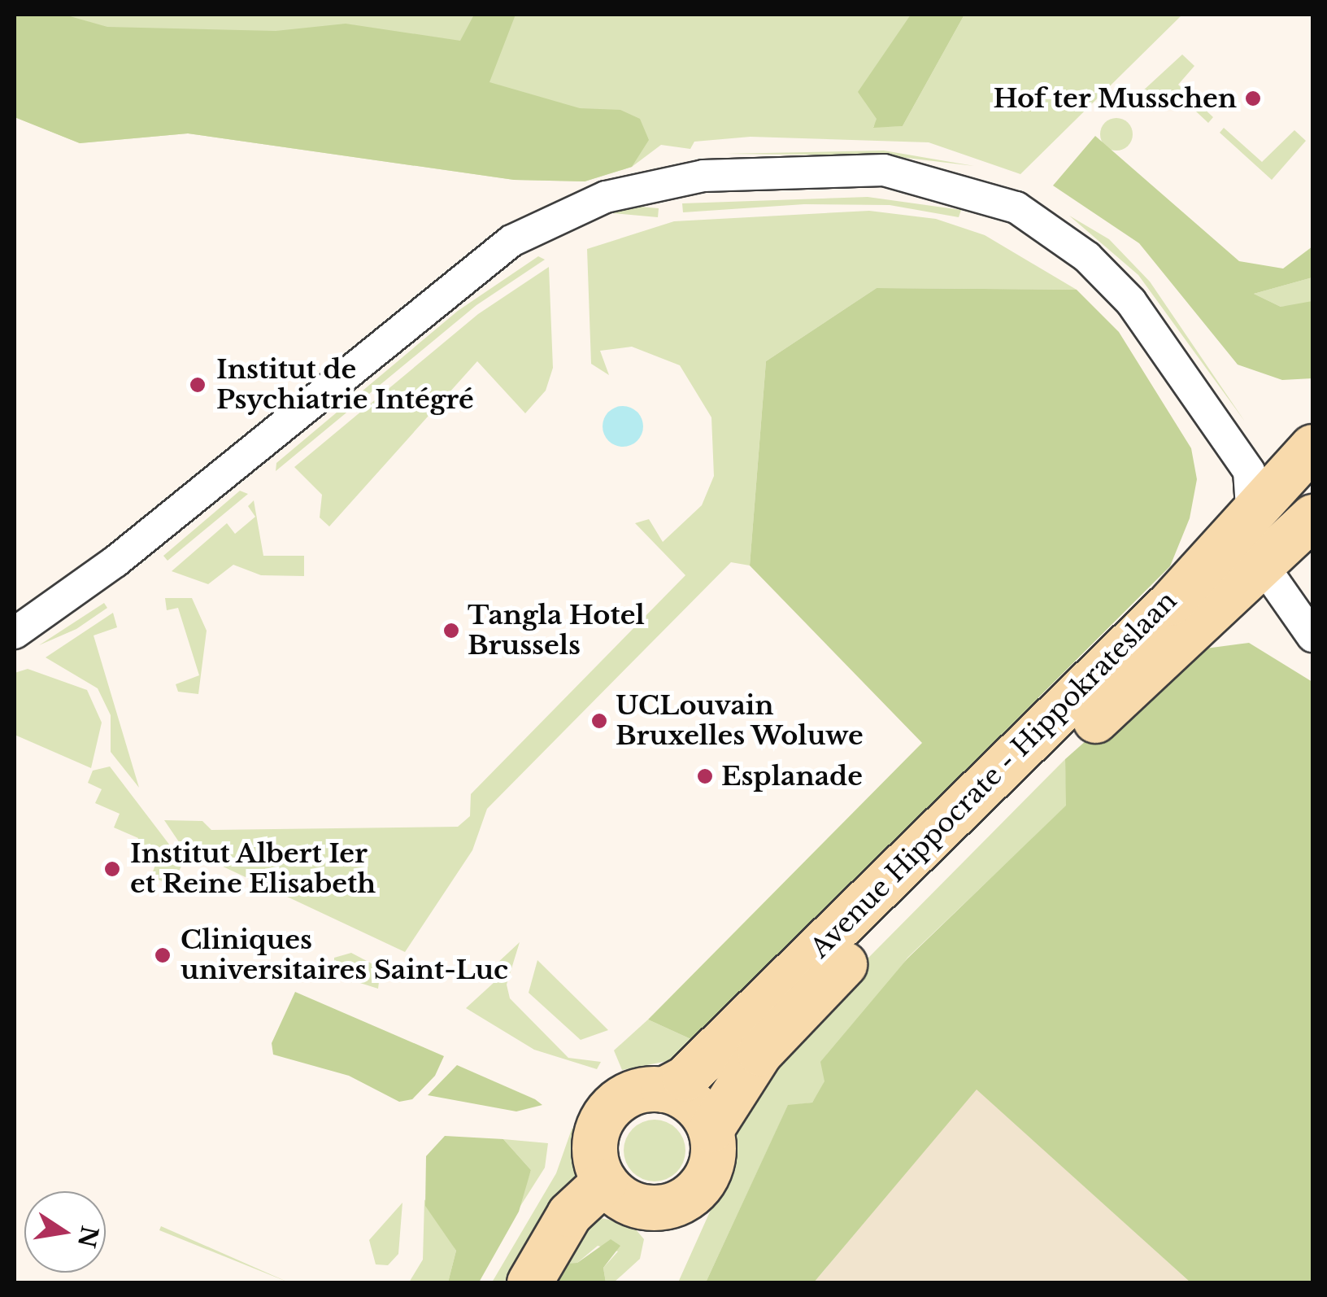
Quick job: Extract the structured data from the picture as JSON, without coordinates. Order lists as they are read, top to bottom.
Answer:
{
  "streets": {
    "street": ["Avenue Hippocrate - Hippokrateslaan"]
  },
  "places": [
    "Hof ter Musschen",
    "Institut de Psychiatrie Intégré",
    "Tangla Hotel Brussels",
    "UCLouvain Bruxelles Woluwe",
    "Esplanade",
    "Institut Albert Ier et Reine Elisabeth",
    "Cliniques universitaires Saint-Luc"
  ],
  "north": "right"
}
